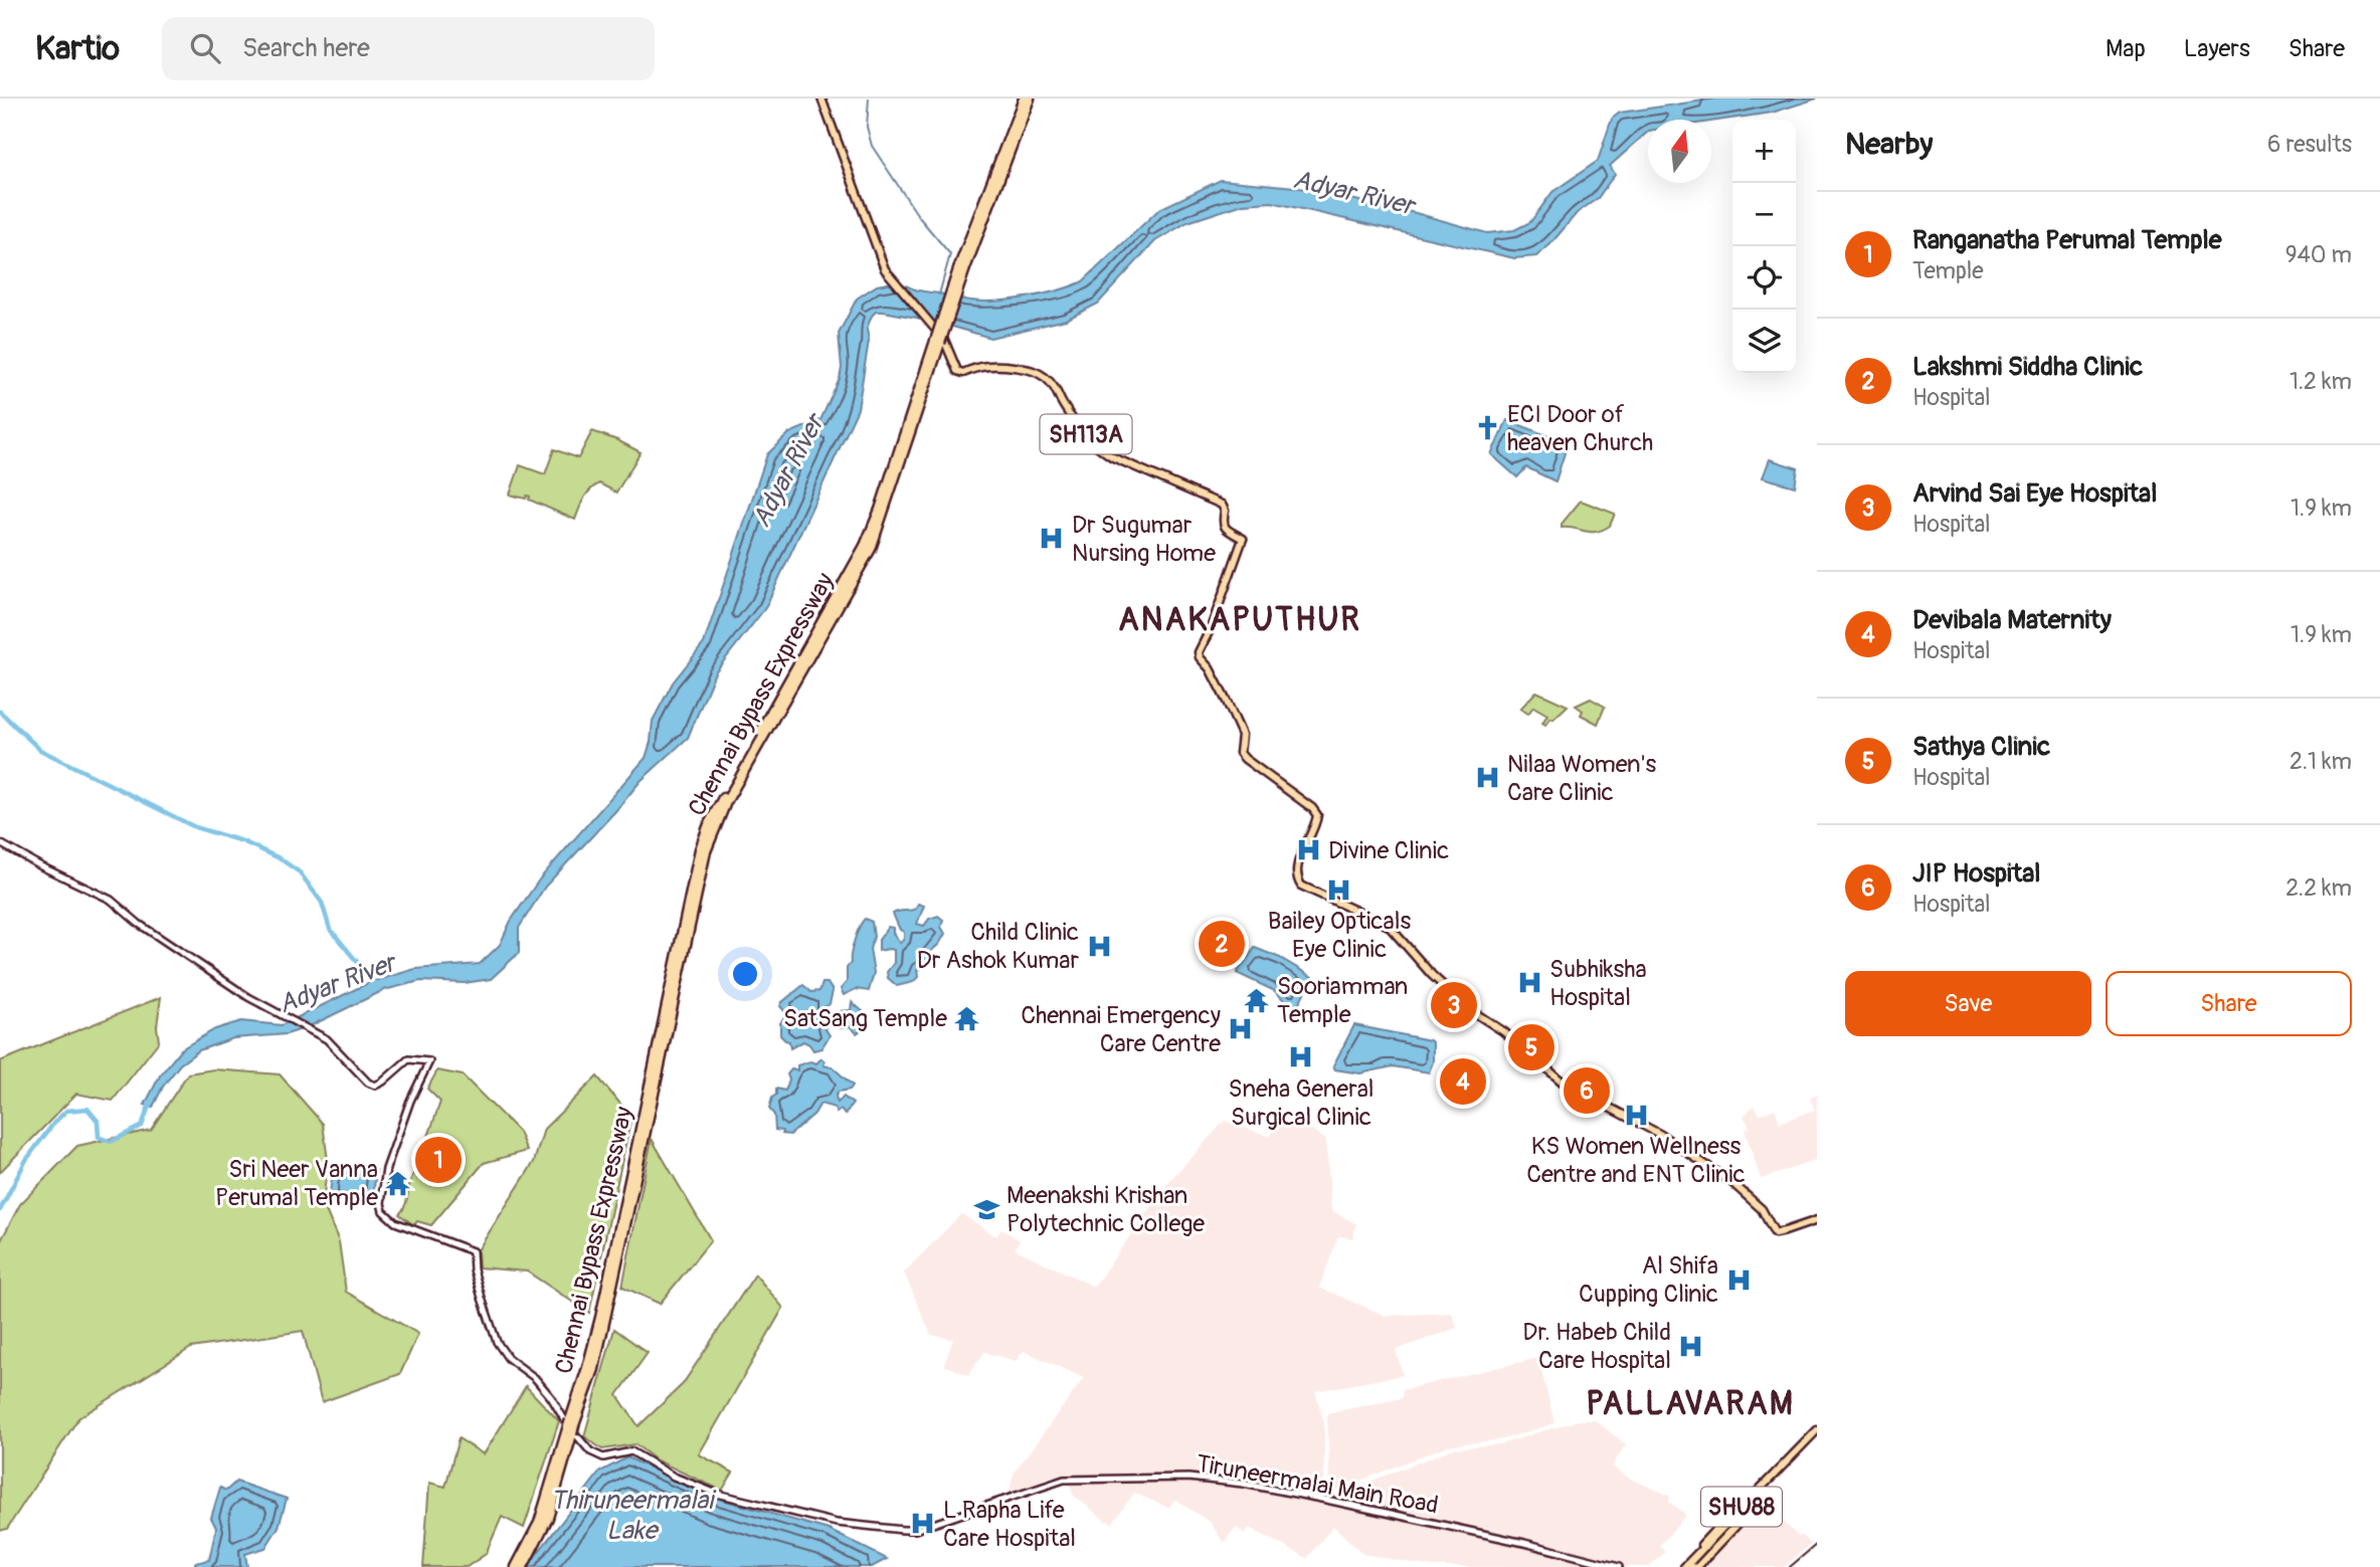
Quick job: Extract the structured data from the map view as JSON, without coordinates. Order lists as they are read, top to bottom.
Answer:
{
  "streets": {
    "highway": ["Chennai Bypass Expressway"],
    "main road": ["SH113A", "Tiruneermalai Main Road", "SHU88"]
  },
  "crossings": [
    ["Chennai Bypass Expressway", "Tiruneermalai Main Road"]
  ],
  "districts": ["ANAKAPUTHUR", "PALLAVARAM"],
  "water": ["Adyar River", "Thiruneermalai Lake"],
  "places": {
    "church": ["ECI Door of heaven Church"],
    "hospital": [
      "Dr Sugumar Nursing Home",
      "Nilaa Women's Care Clinic",
      "Divine Clinic",
      "Bailey Opticals Eye Clinic",
      "Child Clinic Dr Ashok Kumar",
      "Subhiksha Hospital",
      "Chennai Emergency Care Centre",
      "Sneha General Surgical Clinic",
      "KS Women Wellness Centre and ENT Clinic",
      "Al Shifa Cupping Clinic",
      "Dr. Habeb Child Care Hospital",
      "L Rapha Life Care Hospital"
    ],
    "temple": ["Sooriamman Temple", "SatSang Temple", "Sri Neer Vanna Perumal Temple"],
    "school or university": ["Meenakshi Krishan Polytechnic College"]
  },
  "north": "top",
  "page": {
    "header": "Kartio",
    "search": "Search here",
    "nav": ["Map", "Layers", "Share"],
    "heading": ["Nearby", "6 results"],
    "map_buttons": ["+", "−"],
    "list": [
      {
        "mark": "1",
        "name": "Ranganatha Perumal Temple",
        "note": "Temple",
        "value": "940 m"
      },
      {
        "mark": "2",
        "name": "Lakshmi Siddha Clinic",
        "note": "Hospital",
        "value": "1.2 km"
      },
      {
        "mark": "3",
        "name": "Arvind Sai Eye Hospital",
        "note": "Hospital",
        "value": "1.9 km"
      },
      {
        "mark": "4",
        "name": "Devibala Maternity",
        "note": "Hospital",
        "value": "1.9 km"
      },
      {
        "mark": "5",
        "name": "Sathya Clinic",
        "note": "Hospital",
        "value": "2.1 km"
      },
      {
        "mark": "6",
        "name": "JIP Hospital",
        "note": "Hospital",
        "value": "2.2 km"
      }
    ],
    "pins": [
      "2",
      "3",
      "5",
      "4",
      "6",
      "1"
    ],
    "buttons": ["Save", "Share"]
  }
}
